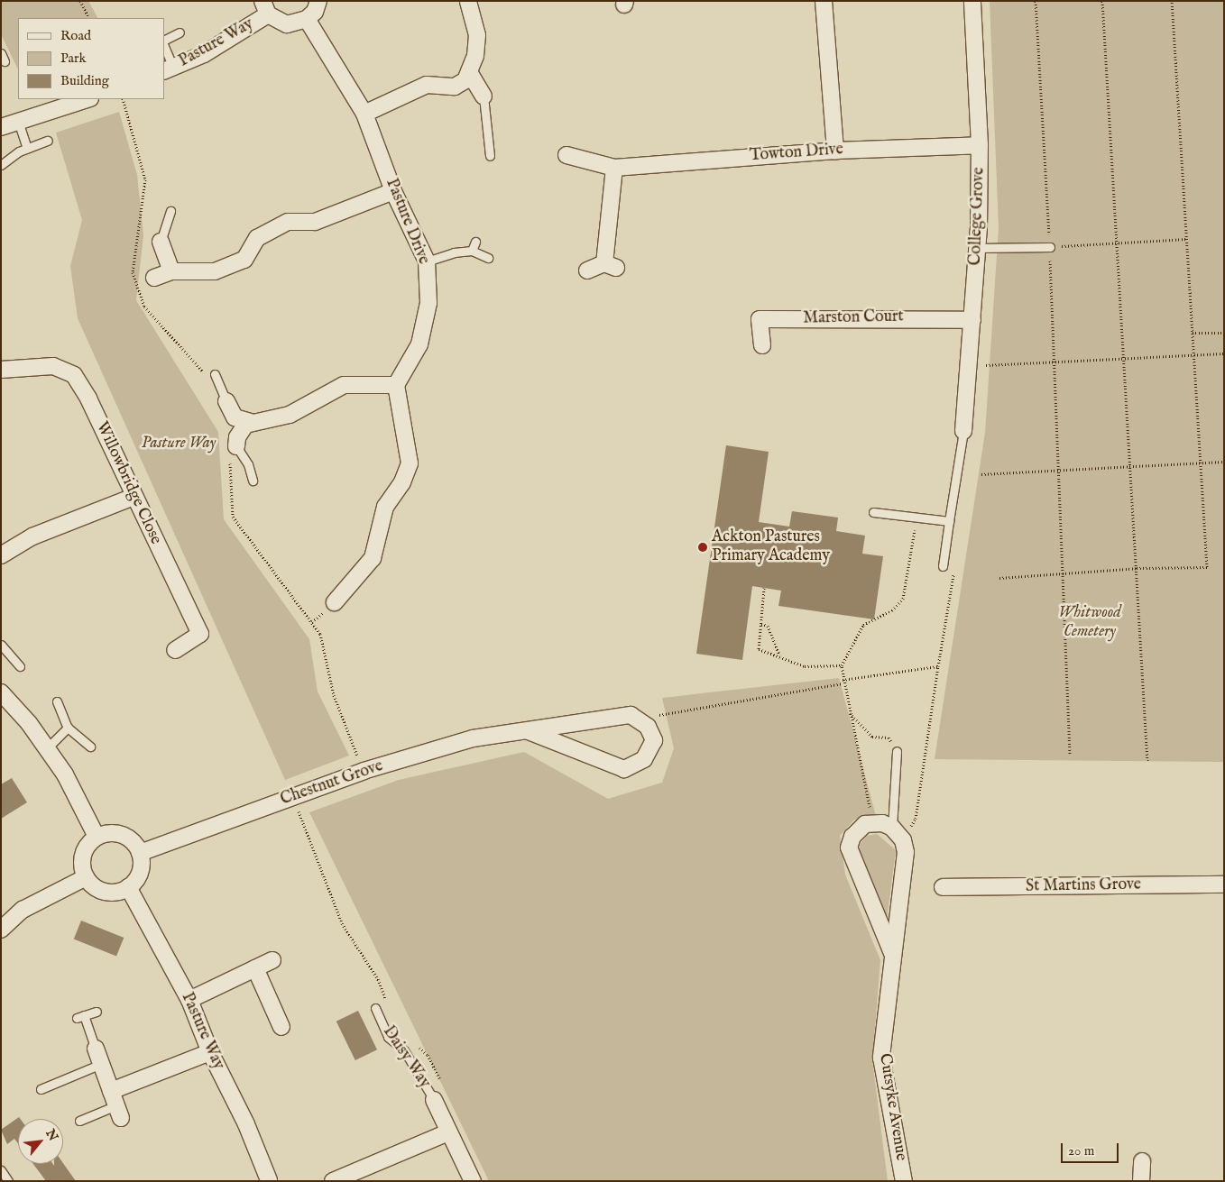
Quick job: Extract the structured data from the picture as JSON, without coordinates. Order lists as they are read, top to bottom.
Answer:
{
  "streets": {
    "street": [
      "Pasture Way",
      "Towton Drive",
      "College Grove",
      "Pasture Drive",
      "Marston Court",
      "Willowbridge Close",
      "Chestnut Grove",
      "St Martins Grove",
      "Daisy Way",
      "Cutsyke Avenue"
    ]
  },
  "crossings": [
    ["Pasture Way", "Chestnut Grove"],
    ["Towton Drive", "College Grove"],
    ["College Grove", "Marston Court"]
  ],
  "parks": ["Pasture Way", "Whitwood Cemetery"],
  "places": ["Ackton Pastures Primary Academy"],
  "legend": ["Road", "Park", "Building"],
  "scale_bar": "20 m",
  "north": "top right"
}
